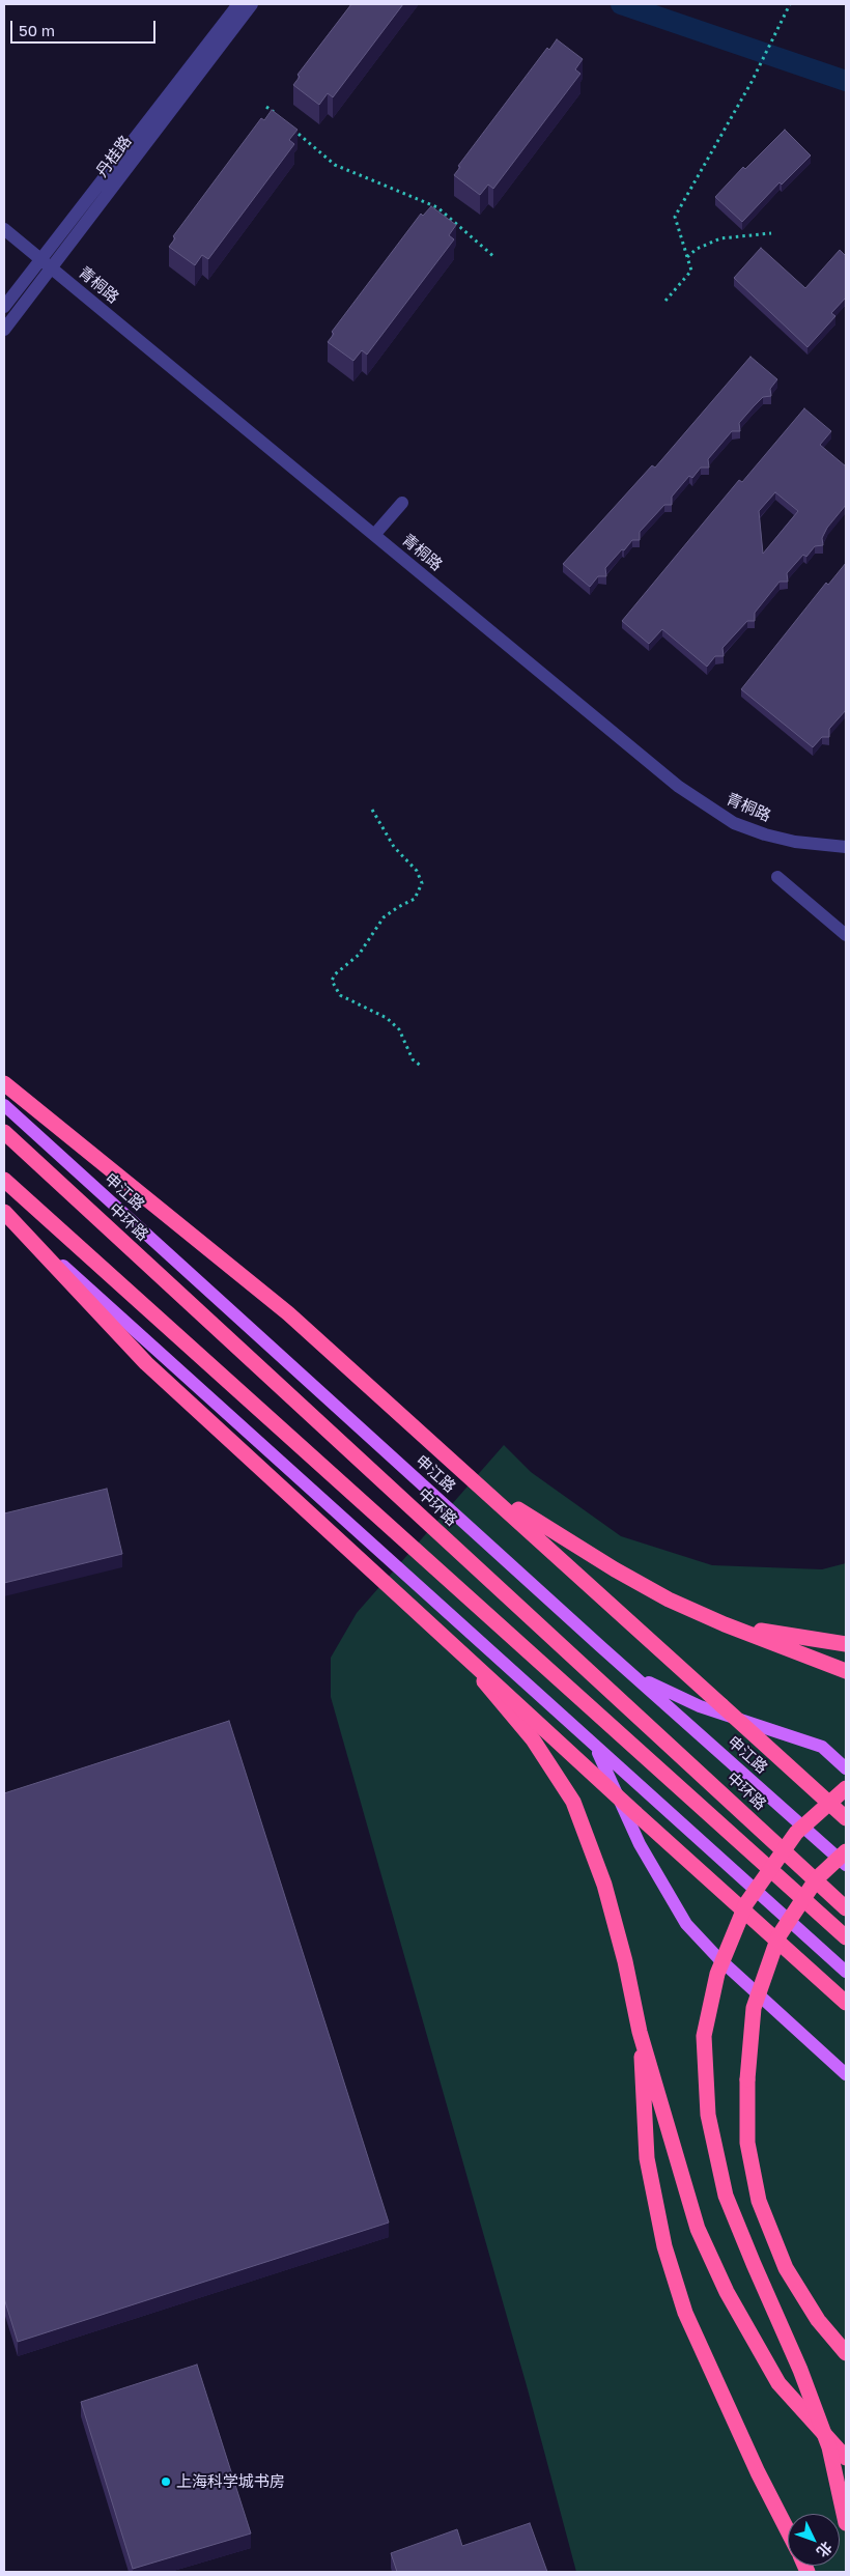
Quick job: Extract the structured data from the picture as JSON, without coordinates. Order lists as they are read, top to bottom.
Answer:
{
  "streets": {
    "highway": ["中环路"],
    "main road": ["申江路"],
    "street": ["丹桂路", "青桐路"]
  },
  "crossings": [
    ["丹桂路", "青桐路"]
  ],
  "places": ["上海科学城书房"],
  "scale_bar": "50 m",
  "north": "bottom right"
}
